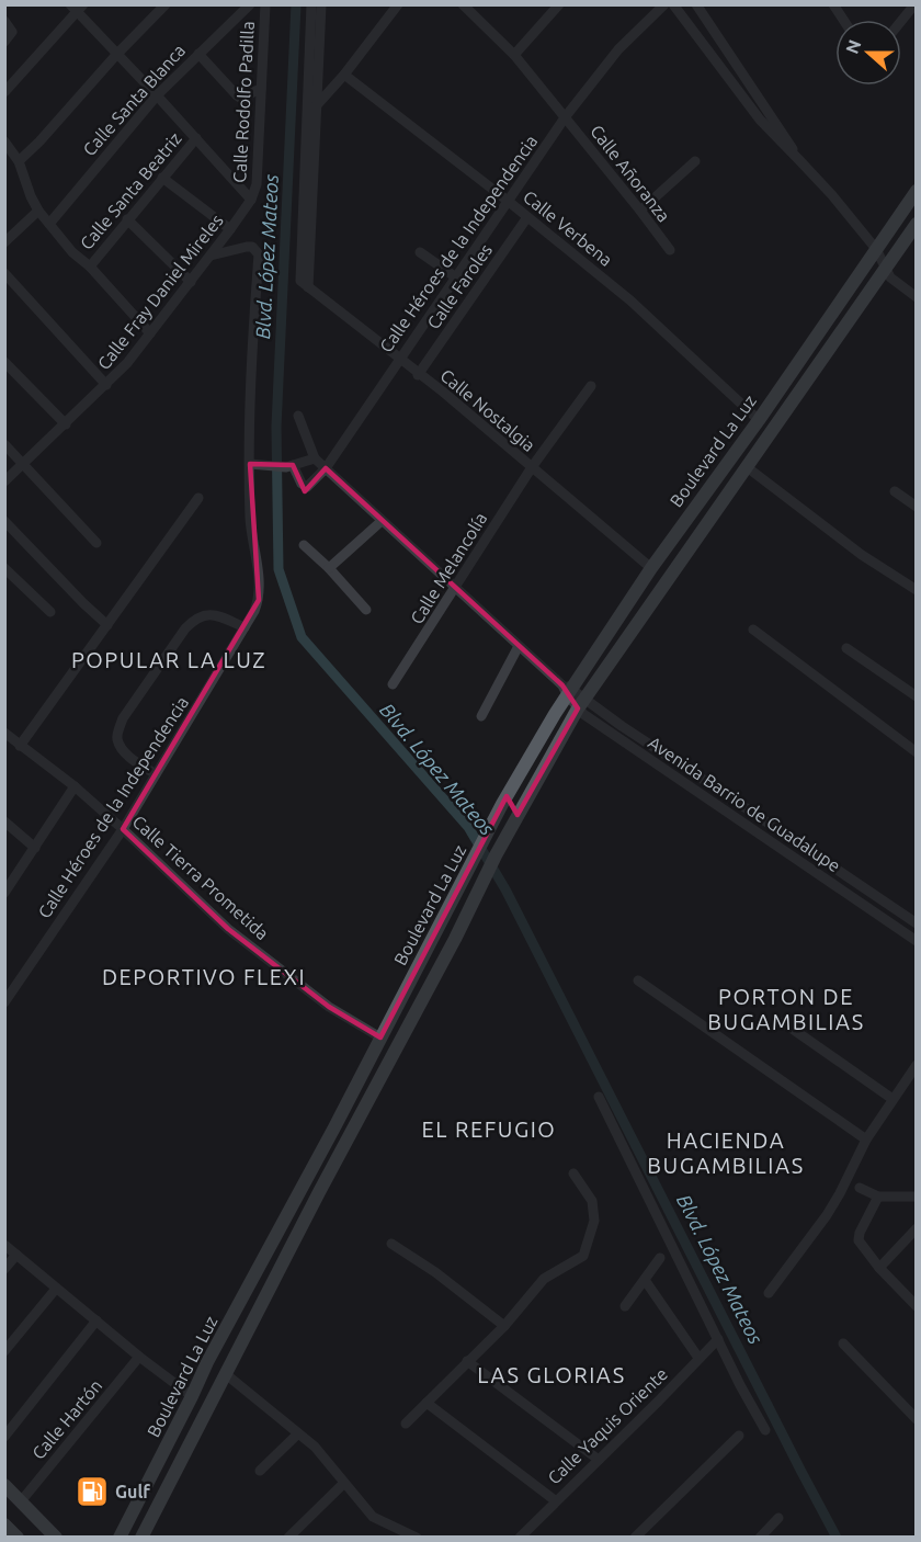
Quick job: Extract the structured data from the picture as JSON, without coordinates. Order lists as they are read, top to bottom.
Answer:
{
  "streets": {
    "main road": ["Boulevard La Luz"],
    "street": [
      "Calle Santa Blanca",
      "Calle Rodolfo Padilla",
      "Calle Añoranza",
      "Calle Santa Beatriz",
      "Calle Verbena",
      "Calle Héroes de la Independencia",
      "Calle Faroles",
      "Calle Fray Daniel Mireles",
      "Calle Nostalgia",
      "Calle Melancolía",
      "Avenida Barrio de Guadalupe",
      "Calle Tierra Prometida",
      "Calle Hartón",
      "Calle Yaquis Oriente"
    ]
  },
  "crossings": [
    ["Calle Rodolfo Padilla", "Calle Fray Daniel Mireles"],
    ["Calle Añoranza", "Calle Héroes de la Independencia"],
    ["Calle Verbena", "Calle Héroes de la Independencia"],
    ["Calle Verbena", "Calle Faroles"],
    ["Calle Verbena", "Boulevard La Luz"],
    ["Calle Héroes de la Independencia", "Calle Nostalgia"],
    ["Calle Héroes de la Independencia", "Avenida Barrio de Guadalupe"],
    ["Calle Héroes de la Independencia", "Calle Tierra Prometida"],
    ["Calle Faroles", "Calle Nostalgia"],
    ["Calle Nostalgia", "Boulevard La Luz"],
    ["Calle Nostalgia", "Calle Melancolía"],
    ["Boulevard La Luz", "Avenida Barrio de Guadalupe"],
    ["Boulevard La Luz", "Calle Tierra Prometida"],
    ["Calle Melancolía", "Avenida Barrio de Guadalupe"]
  ],
  "districts": [
    "POPULAR LA LUZ",
    "DEPORTIVO FLEXI",
    "PORTON DE BUGAMBILIAS",
    "EL REFUGIO",
    "HACIENDA BUGAMBILIAS",
    "LAS GLORIAS"
  ],
  "water": ["Blvd. López Mateos"],
  "places": {
    "fuel station": ["Gulf"]
  },
  "north": "left"
}
